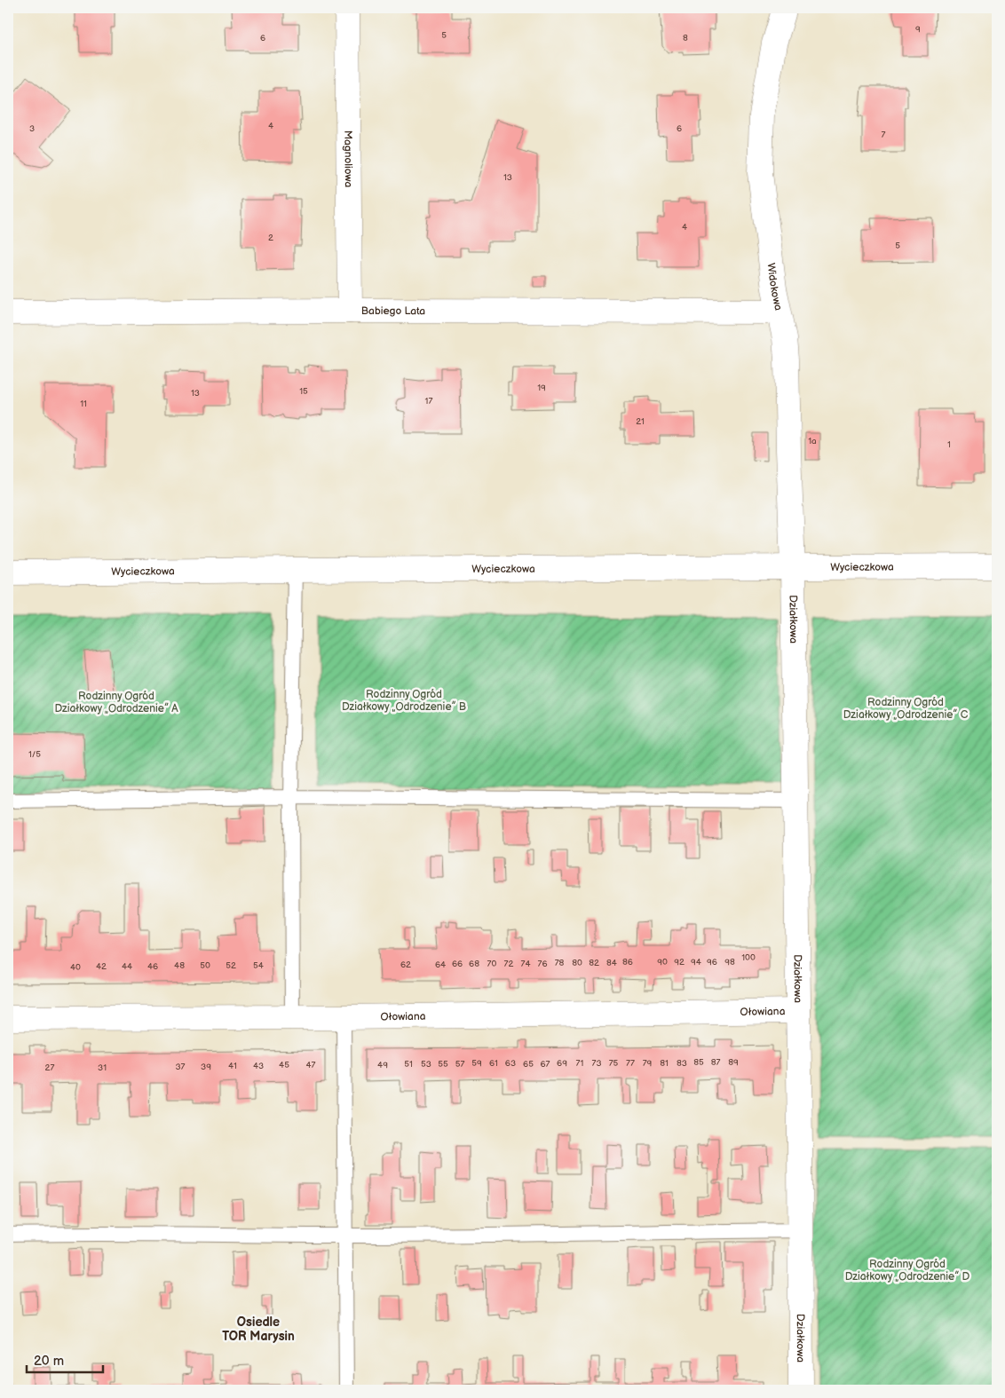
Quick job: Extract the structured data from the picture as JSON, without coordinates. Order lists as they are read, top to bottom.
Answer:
{
  "streets": {
    "street": [
      "Magnoliowa",
      "Widokowa",
      "Babiego Lata",
      "Wycieczkowa",
      "Działkowa",
      "Ołowiana"
    ]
  },
  "crossings": [
    ["Magnoliowa", "Babiego Lata"],
    ["Widokowa", "Babiego Lata"],
    ["Widokowa", "Wycieczkowa"],
    ["Widokowa", "Działkowa"],
    ["Wycieczkowa", "Działkowa"],
    ["Działkowa", "Ołowiana"]
  ],
  "districts": ["Osiedle TOR Marysin"],
  "parks": [
    "Rodzinny Ogród Działkowy „Odrodzenie” B",
    "Rodzinny Ogród Działkowy „Odrodzenie” A",
    "Rodzinny Ogród Działkowy „Odrodzenie” C",
    "Rodzinny Ogród Działkowy „Odrodzenie” D"
  ],
  "house_numbers": [
    "9",
    "5",
    "6",
    "8",
    "4",
    "3",
    "6",
    "7",
    "13",
    "4",
    "2",
    "5",
    "19",
    "15",
    "13",
    "17",
    "11",
    "21",
    "1a",
    "1",
    "1/5",
    "100",
    "86",
    "90",
    "92",
    "94",
    "96",
    "98",
    "78",
    "80",
    "82",
    "84",
    "66",
    "68",
    "70",
    "72",
    "74",
    "76",
    "62",
    "64",
    "48",
    "50",
    "52",
    "54",
    "42",
    "44",
    "46",
    "40",
    "85",
    "87",
    "89",
    "59",
    "61",
    "63",
    "69",
    "71",
    "73",
    "75",
    "77",
    "79",
    "81",
    "83",
    "51",
    "53",
    "55",
    "57",
    "65",
    "67",
    "45",
    "47",
    "49",
    "41",
    "43",
    "37",
    "39",
    "27",
    "31"
  ],
  "scale_bar": "20 m"
}
